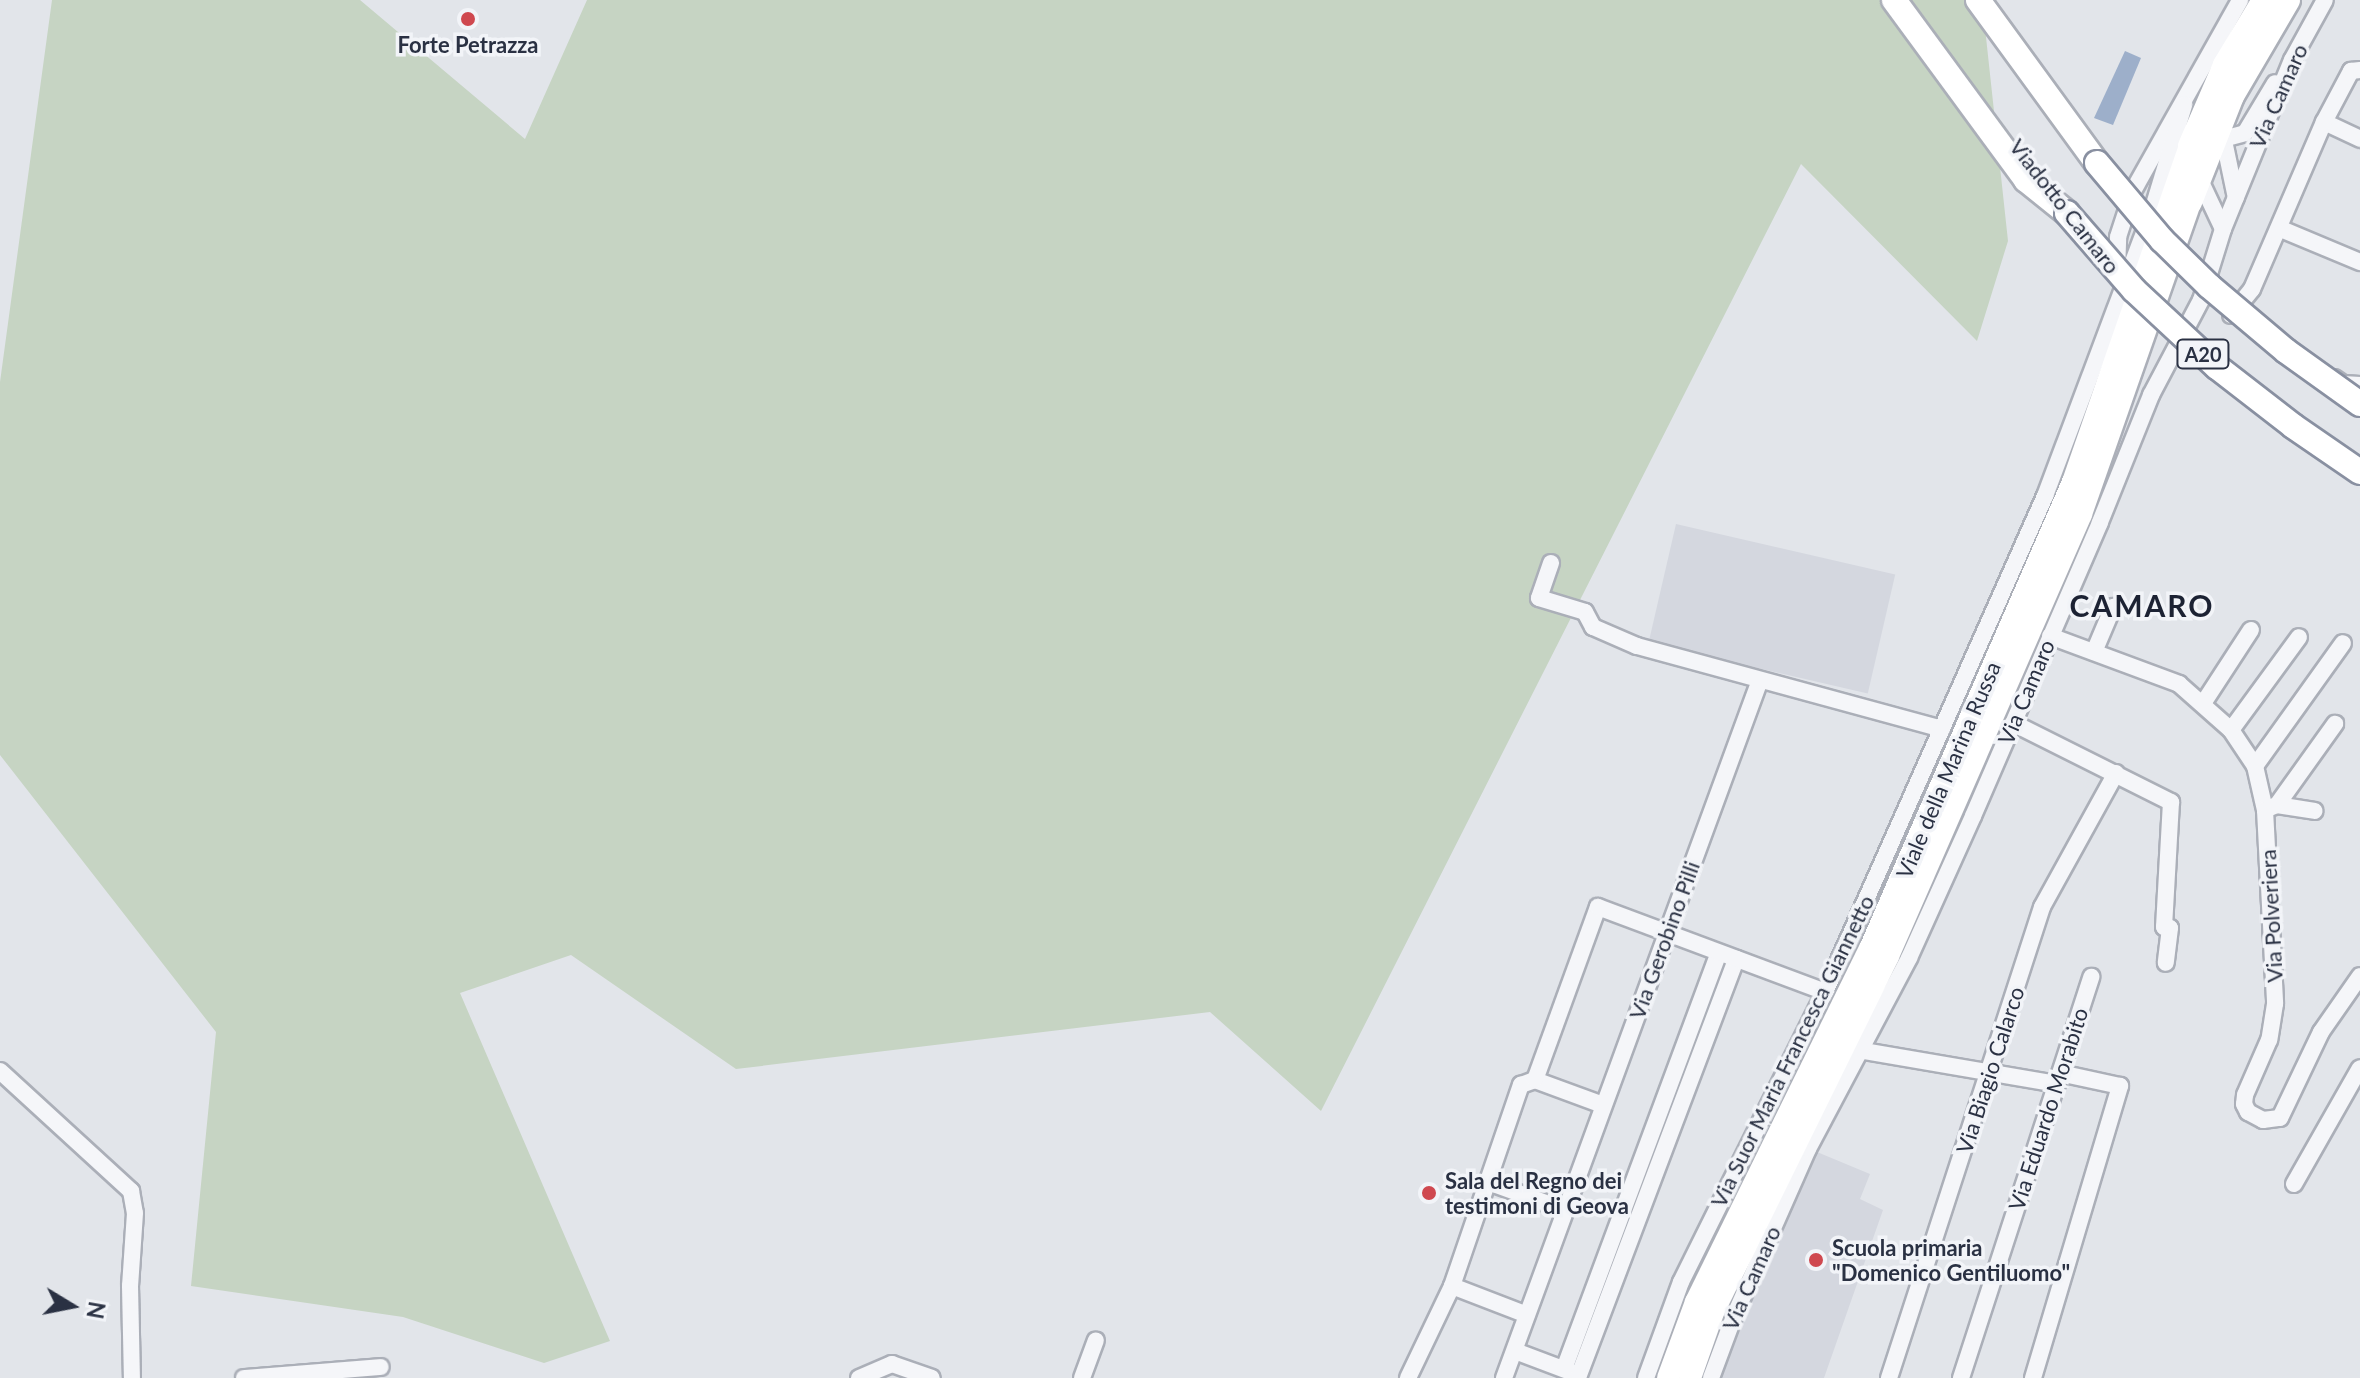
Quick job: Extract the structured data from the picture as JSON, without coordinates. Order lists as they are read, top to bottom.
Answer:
{
  "streets": {
    "highway": ["Viadotto Camaro", "A20"],
    "main road": ["Viale della Marina Russa"],
    "street": [
      "Via Camaro",
      "Via Polveriera",
      "Via Gerobino Pilli",
      "Via Suor Maria Francesca Giannetto",
      "Via Biagio Calarco",
      "Via Eduardo Morabito"
    ]
  },
  "crossings": [
    ["Via Camaro", "Via Polveriera"]
  ],
  "districts": ["CAMARO"],
  "places": ["Forte Petrazza", "Sala del Regno dei testimoni di Geova", "Scuola primaria \"Domenico Gentiluomo\""],
  "north": "right"
}
